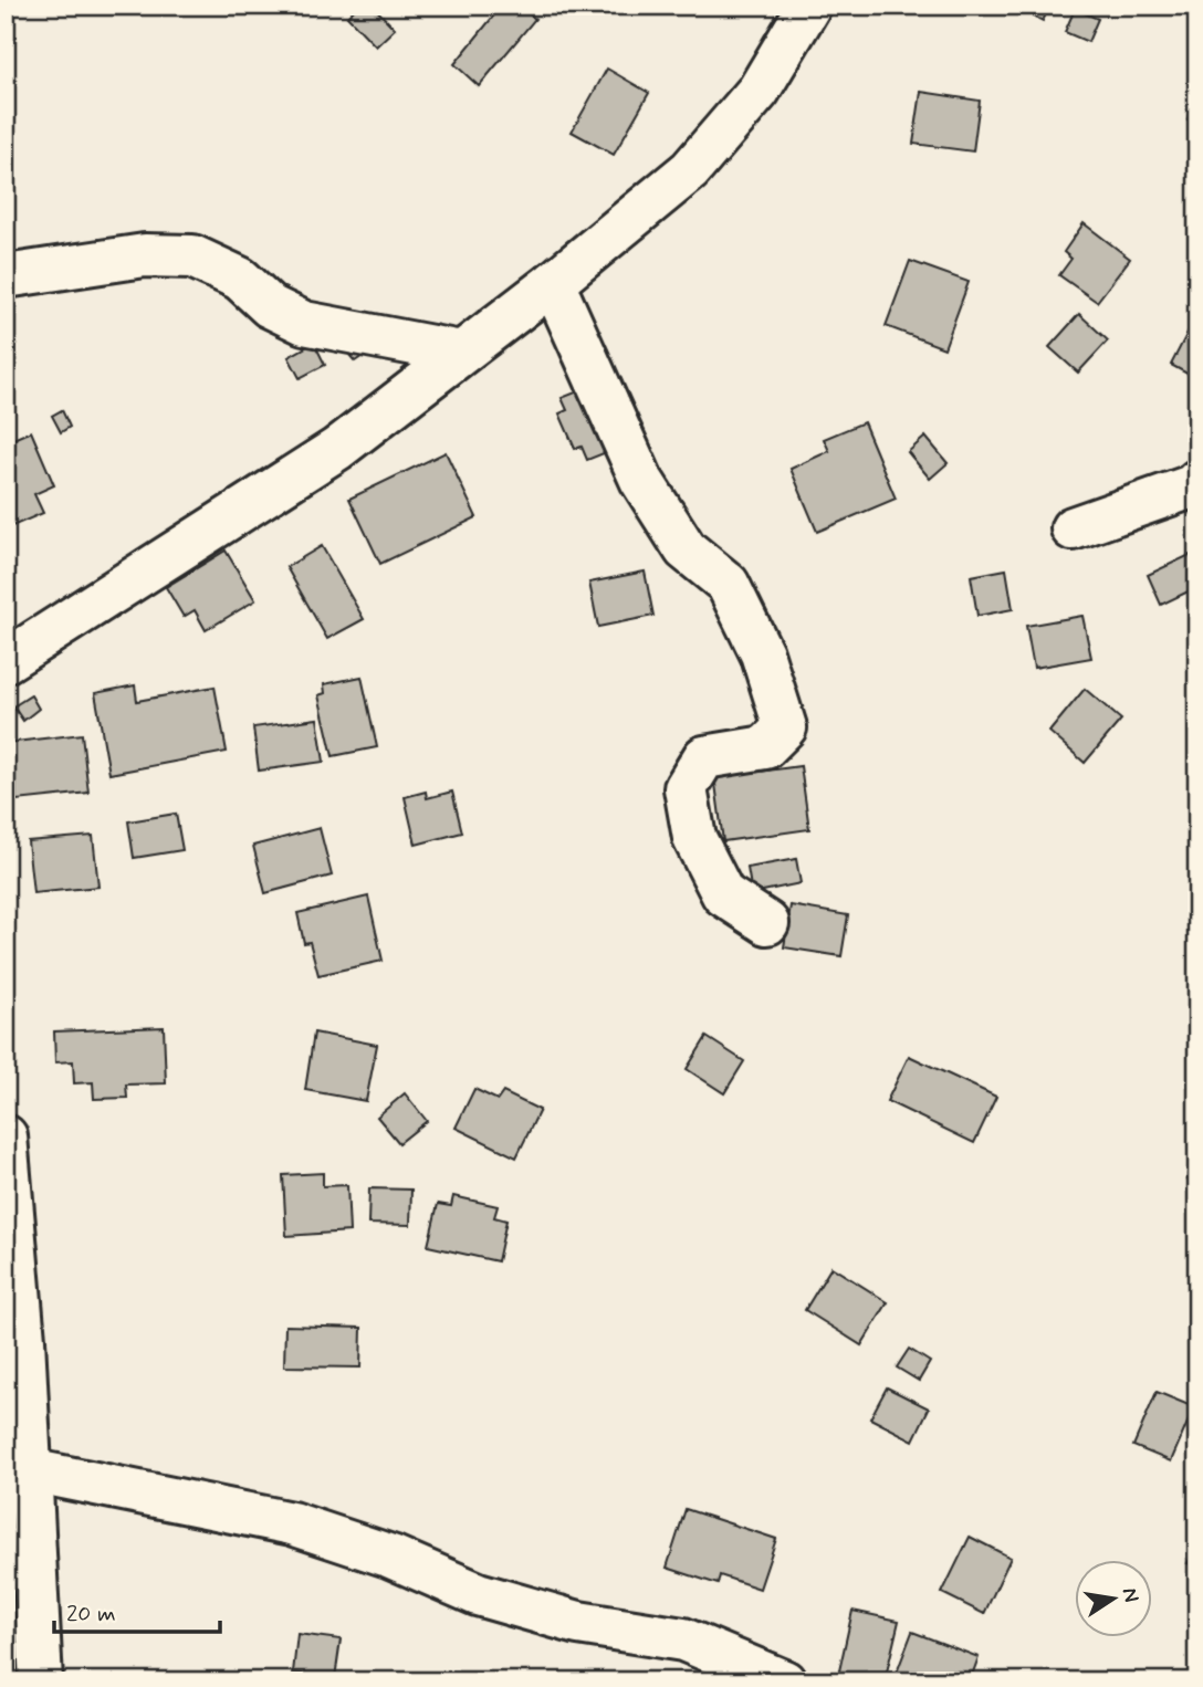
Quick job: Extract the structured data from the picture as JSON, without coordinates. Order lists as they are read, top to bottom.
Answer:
{
  "scale_bar": "20 m",
  "north": "right"
}
